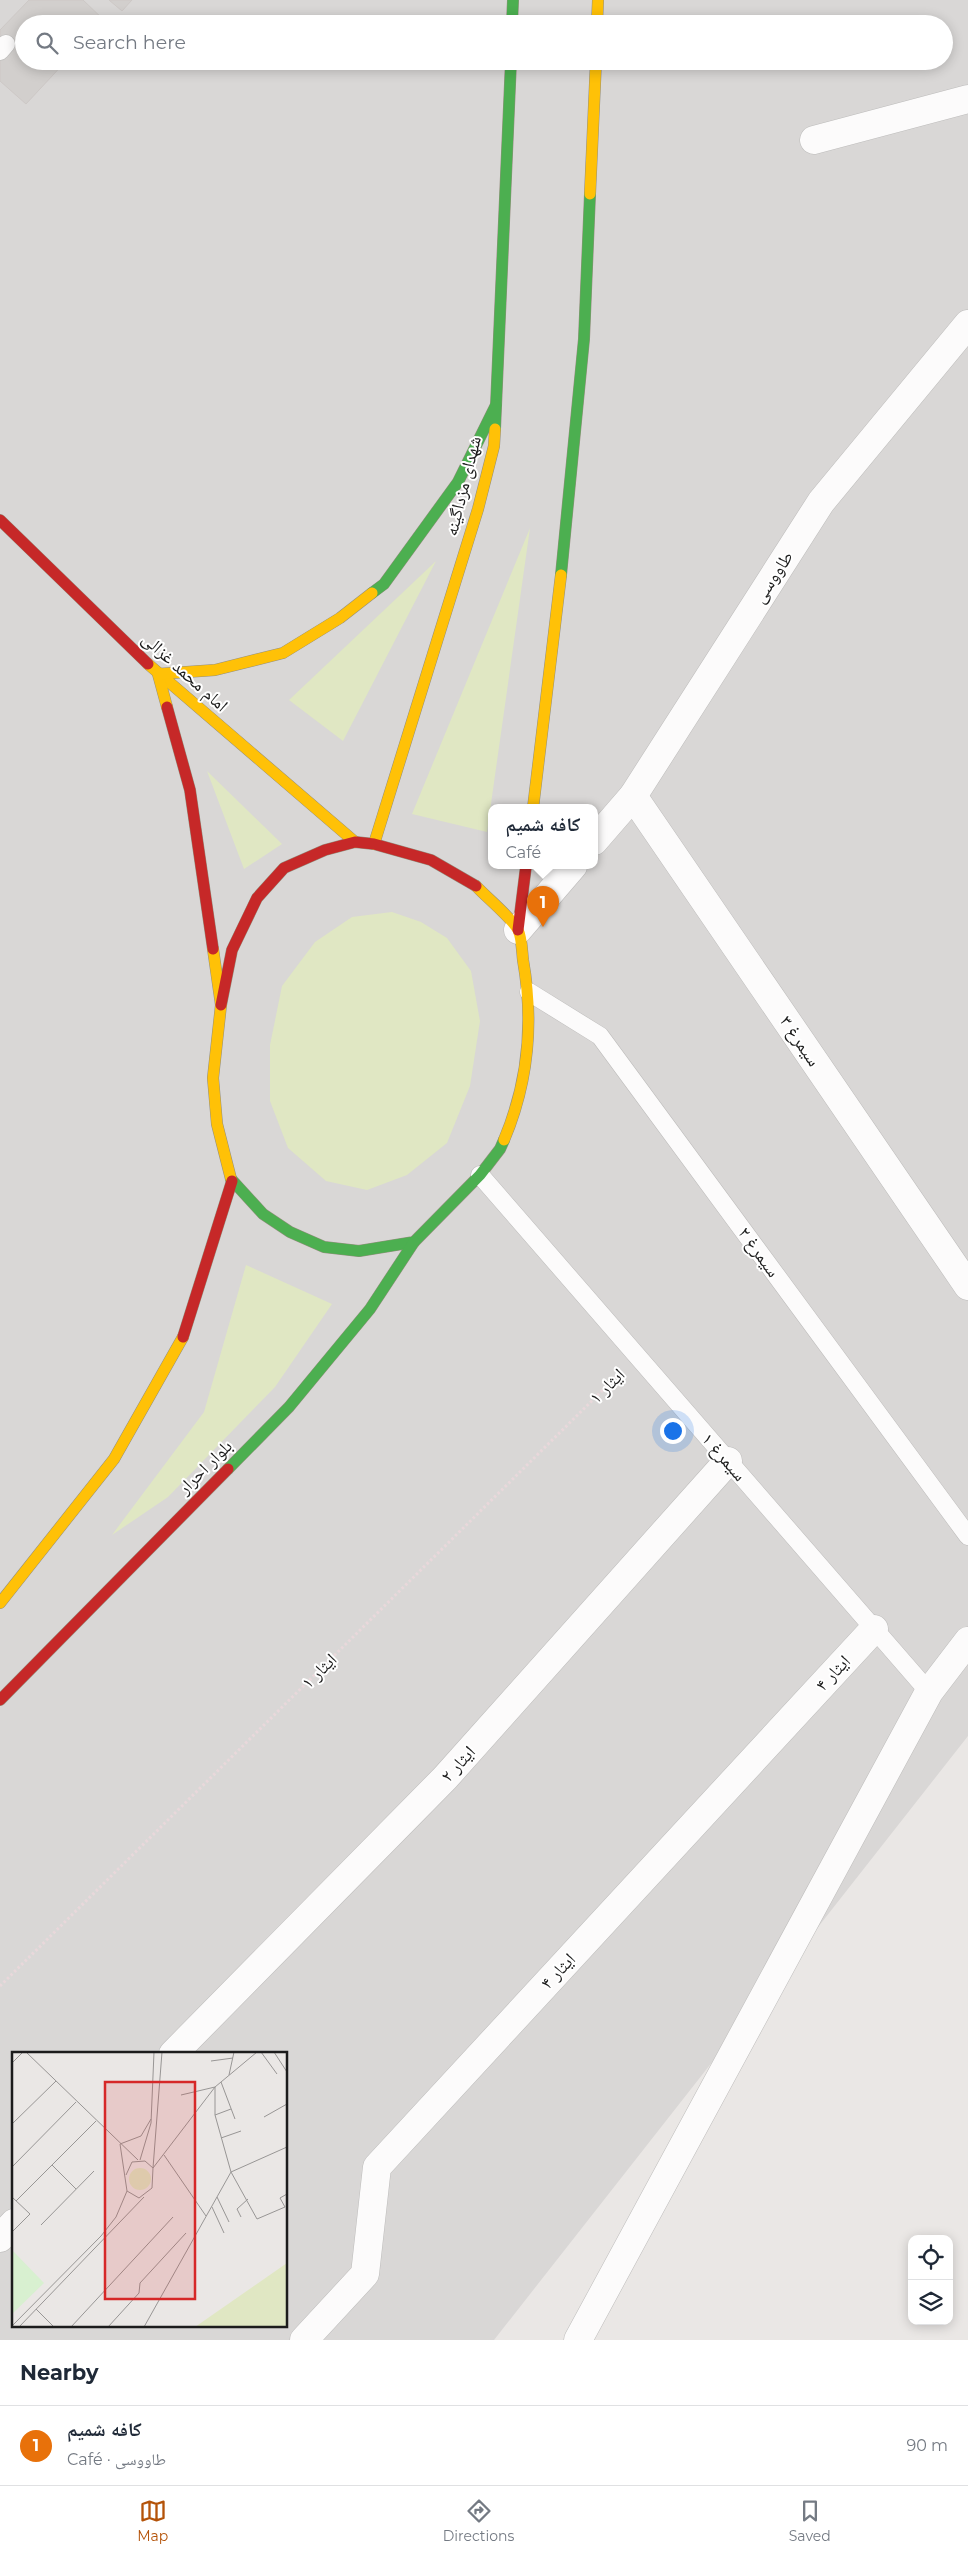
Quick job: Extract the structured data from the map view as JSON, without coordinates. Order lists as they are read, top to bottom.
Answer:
{
  "streets": {
    "street": [
      "شهدای مزداگینه",
      "طاووسی",
      "امام محمد غزالی",
      "سیمرغ ۳",
      "بلوار احرار",
      "ایثار ۴",
      "ایثار ۲"
    ],
    "lane": ["سیمرغ ۲", "سیمرغ ۱"],
    "path": ["ایثار ۱"]
  },
  "crossings": [
    ["طاووسی", "سیمرغ ۳"],
    ["سیمرغ ۲", "بلوار احرار"],
    ["ایثار ۱", "سیمرغ ۱"],
    ["سیمرغ ۱", "بلوار احرار"],
    ["سیمرغ ۱", "ایثار ۴"],
    ["سیمرغ ۱", "ایثار ۲"]
  ],
  "page": {
    "search": "Search here",
    "popup": ["کافه شمیم", "Café"],
    "pins": "1",
    "heading": "Nearby",
    "list": [
      {
        "mark": "1",
        "name": "کافه شمیم",
        "note": "Café · طاووسی",
        "value": "90 m"
      }
    ],
    "nav": ["Map", "Directions", "Saved"]
  }
}
